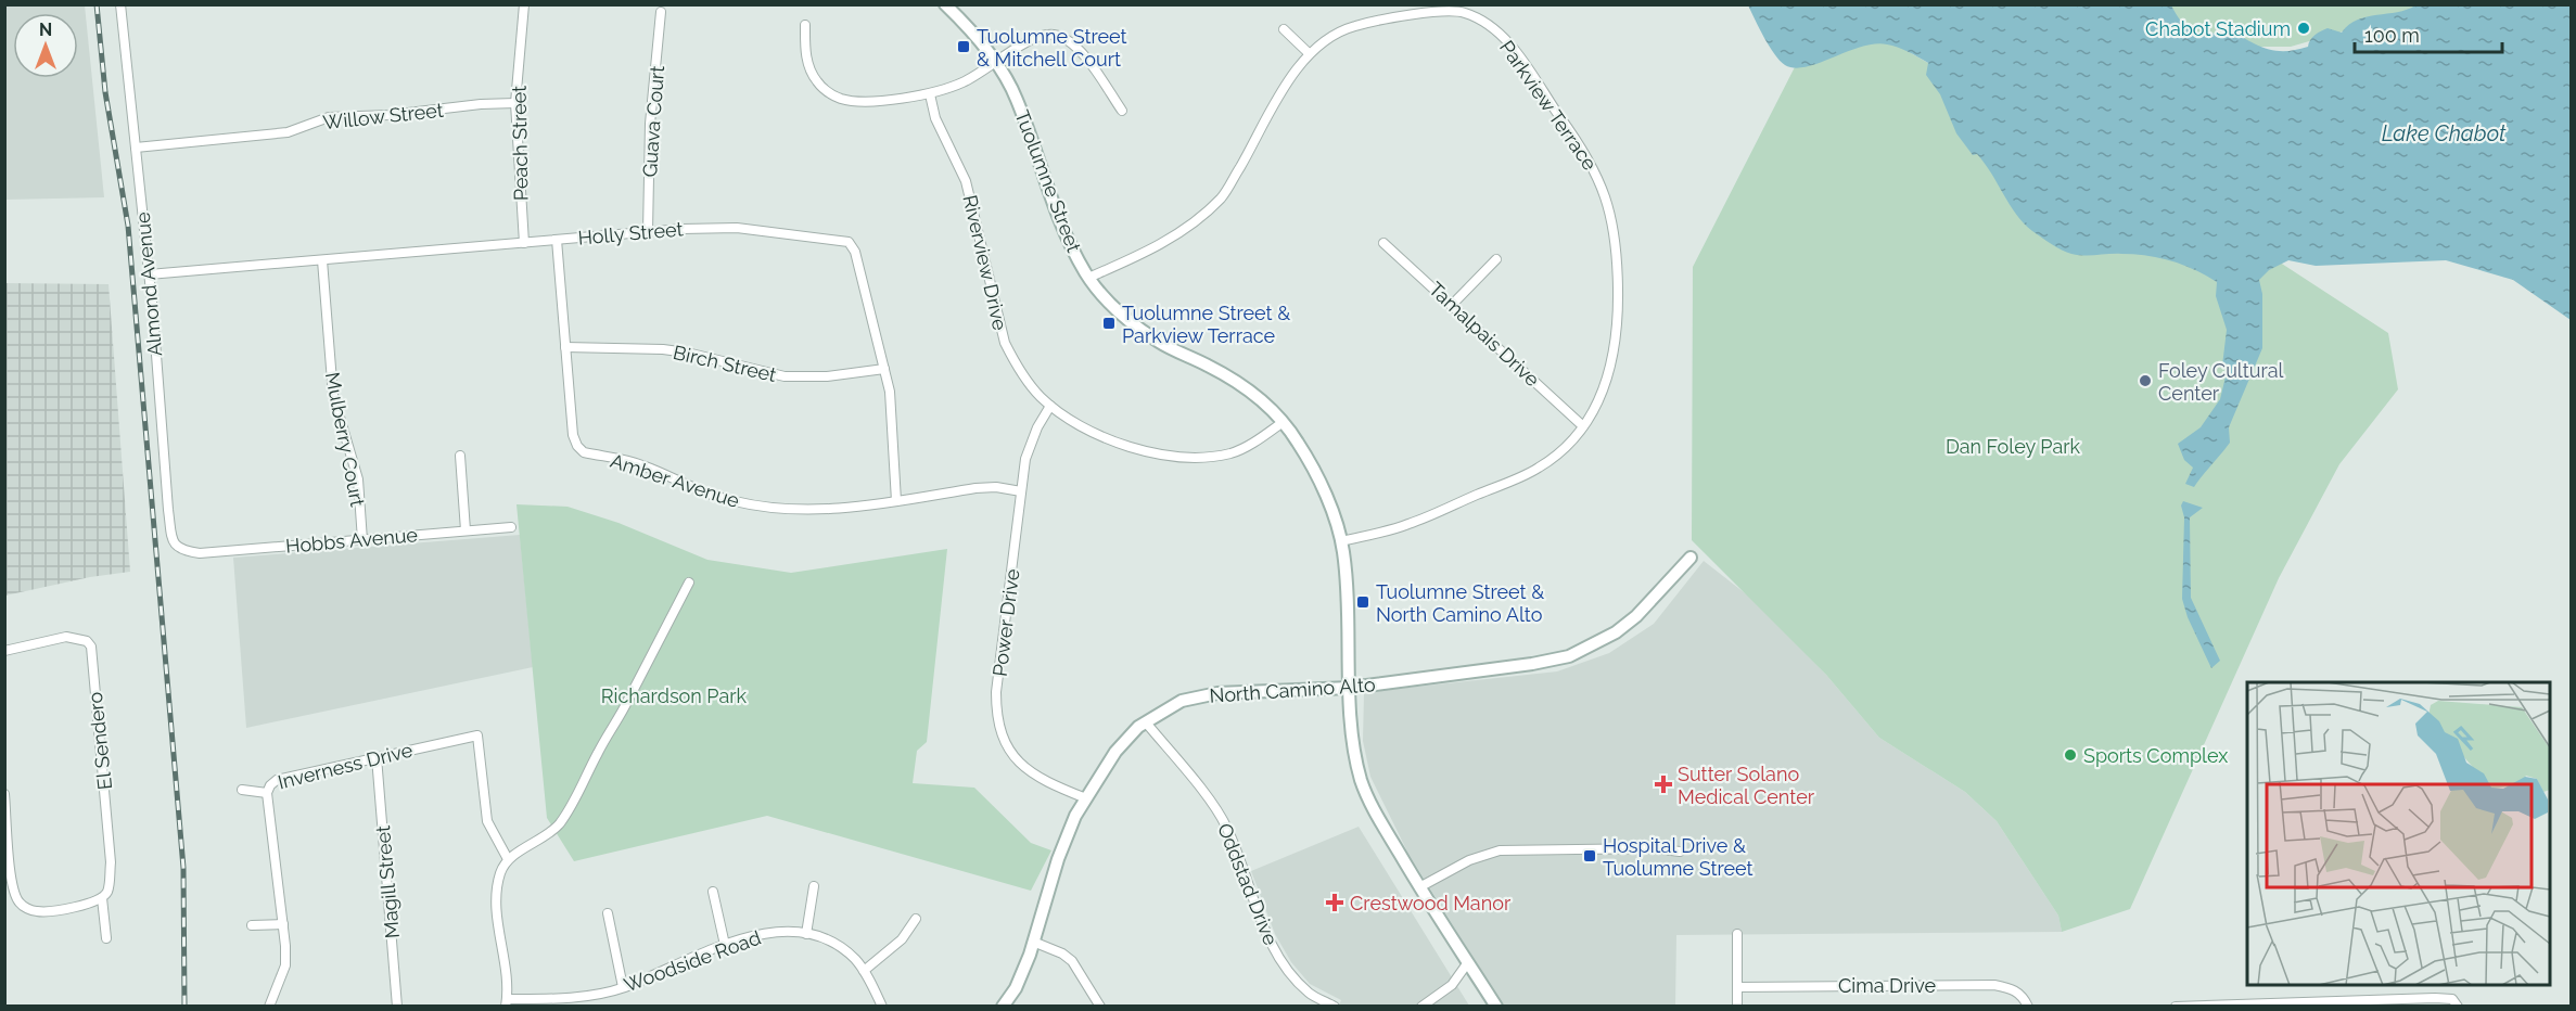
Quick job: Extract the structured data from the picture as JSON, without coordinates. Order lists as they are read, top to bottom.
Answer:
{
  "streets": {
    "main road": ["Tuolumne Street", "North Camino Alto"],
    "street": [
      "Parkview Terrace",
      "Willow Street",
      "Guava Court",
      "Peach Street",
      "Holly Street",
      "Riverview Drive",
      "Almond Avenue",
      "Tamalpais Drive",
      "Birch Street",
      "Mulberry Court",
      "Amber Avenue",
      "Hobbs Avenue",
      "Power Drive",
      "El Sendero",
      "Inverness Drive",
      "Magill Street",
      "Oddstad Drive",
      "Woodside Road",
      "Cima Drive"
    ]
  },
  "crossings": [
    ["Parkview Terrace", "Tuolumne Street"],
    ["Parkview Terrace", "Tamalpais Drive"],
    ["Willow Street", "Peach Street"],
    ["Willow Street", "Almond Avenue"],
    ["Guava Court", "Holly Street"],
    ["Peach Street", "Holly Street"],
    ["Tuolumne Street", "Riverview Drive"],
    ["Tuolumne Street", "North Camino Alto"],
    ["Holly Street", "Almond Avenue"],
    ["Holly Street", "Birch Street"],
    ["Holly Street", "Mulberry Court"],
    ["Holly Street", "Amber Avenue"],
    ["Riverview Drive", "Power Drive"],
    ["Almond Avenue", "Hobbs Avenue"],
    ["Birch Street", "Amber Avenue"],
    ["Mulberry Court", "Hobbs Avenue"],
    ["Amber Avenue", "Power Drive"],
    ["Power Drive", "North Camino Alto"],
    ["North Camino Alto", "Oddstad Drive"],
    ["Inverness Drive", "Magill Street"]
  ],
  "water": ["Lake Chabot"],
  "parks": ["Dan Foley Park", "Richardson Park"],
  "places": {
    "other": ["Chabot Stadium", "Foley Cultural Center", "Sports Complex"],
    "transit": [
      "Tuolumne Street & Mitchell Court",
      "Tuolumne Street & Parkview Terrace",
      "Tuolumne Street & North Camino Alto",
      "Hospital Drive & Tuolumne Street"
    ],
    "health": ["Sutter Solano Medical Center", "Crestwood Manor"]
  },
  "scale_bar": "100 m",
  "north": "top"
}
